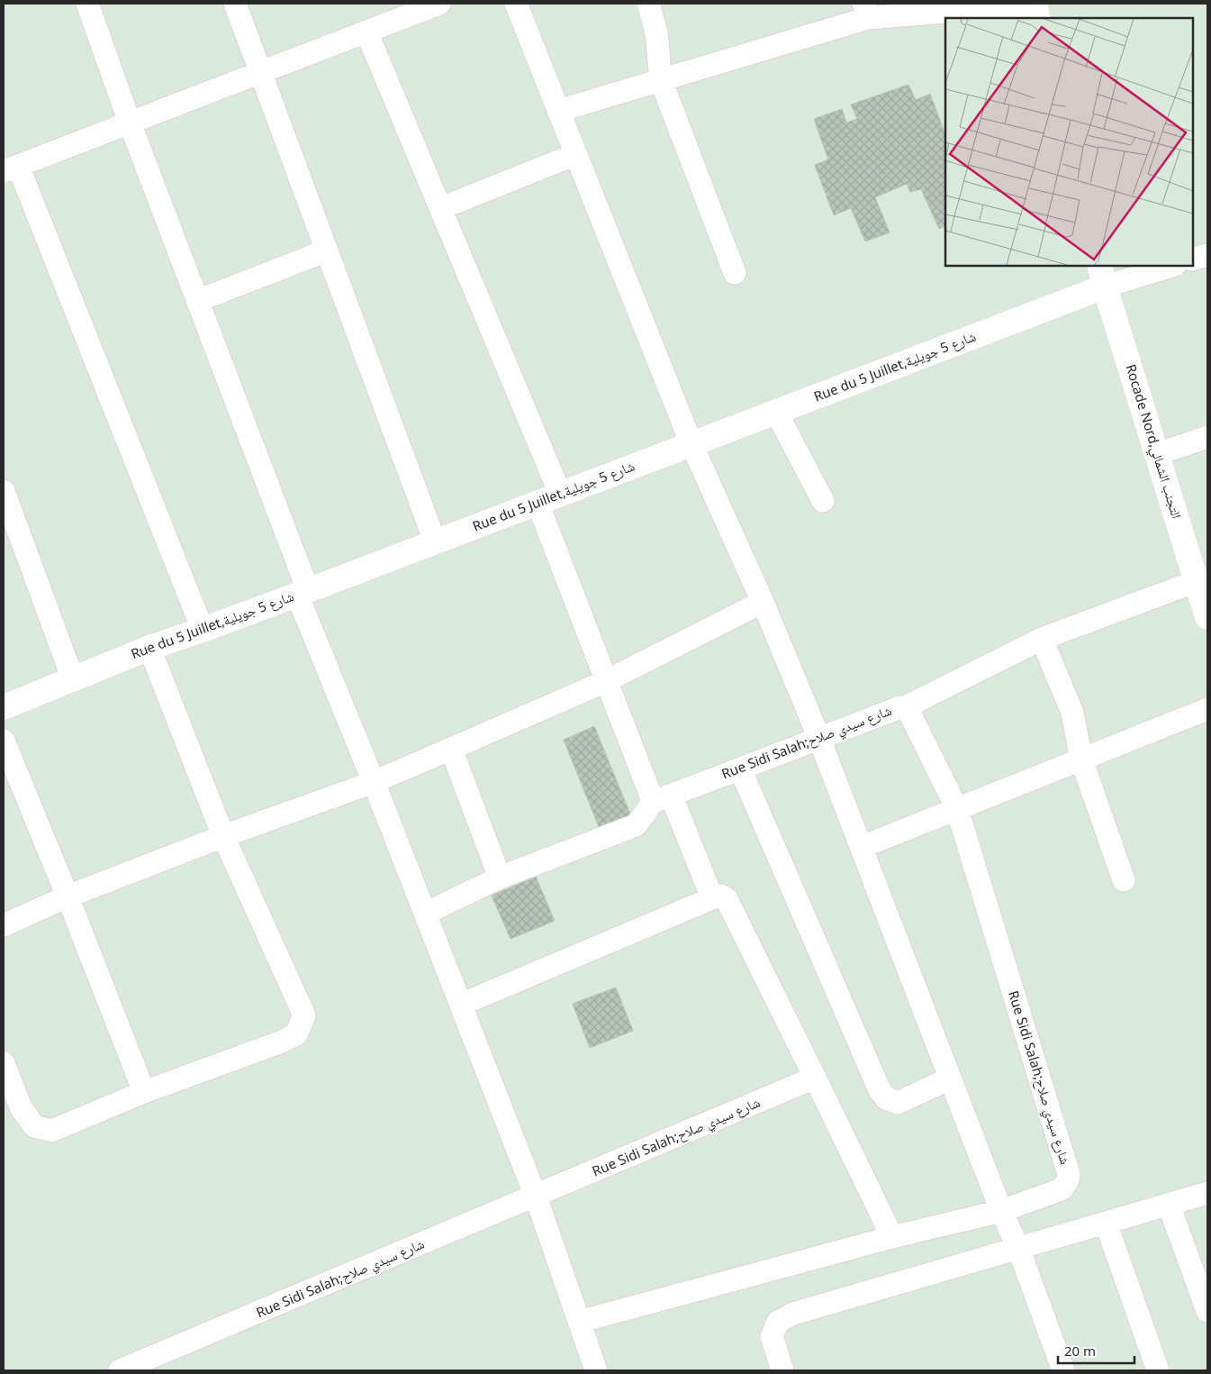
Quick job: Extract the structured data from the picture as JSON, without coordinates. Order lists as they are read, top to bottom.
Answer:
{
  "streets": {
    "street": ["Rue du 5 Juillet,شارع 5 جويلية", "Rocade Nord,التجنب الشمالي", "Rue Sidi Salah;شارع سيدي صلاح"]
  },
  "crossings": [
    ["Rue du 5 Juillet,شارع 5 جويلية", "Rocade Nord,التجنب الشمالي"]
  ],
  "scale_bar": "20 m"
}
